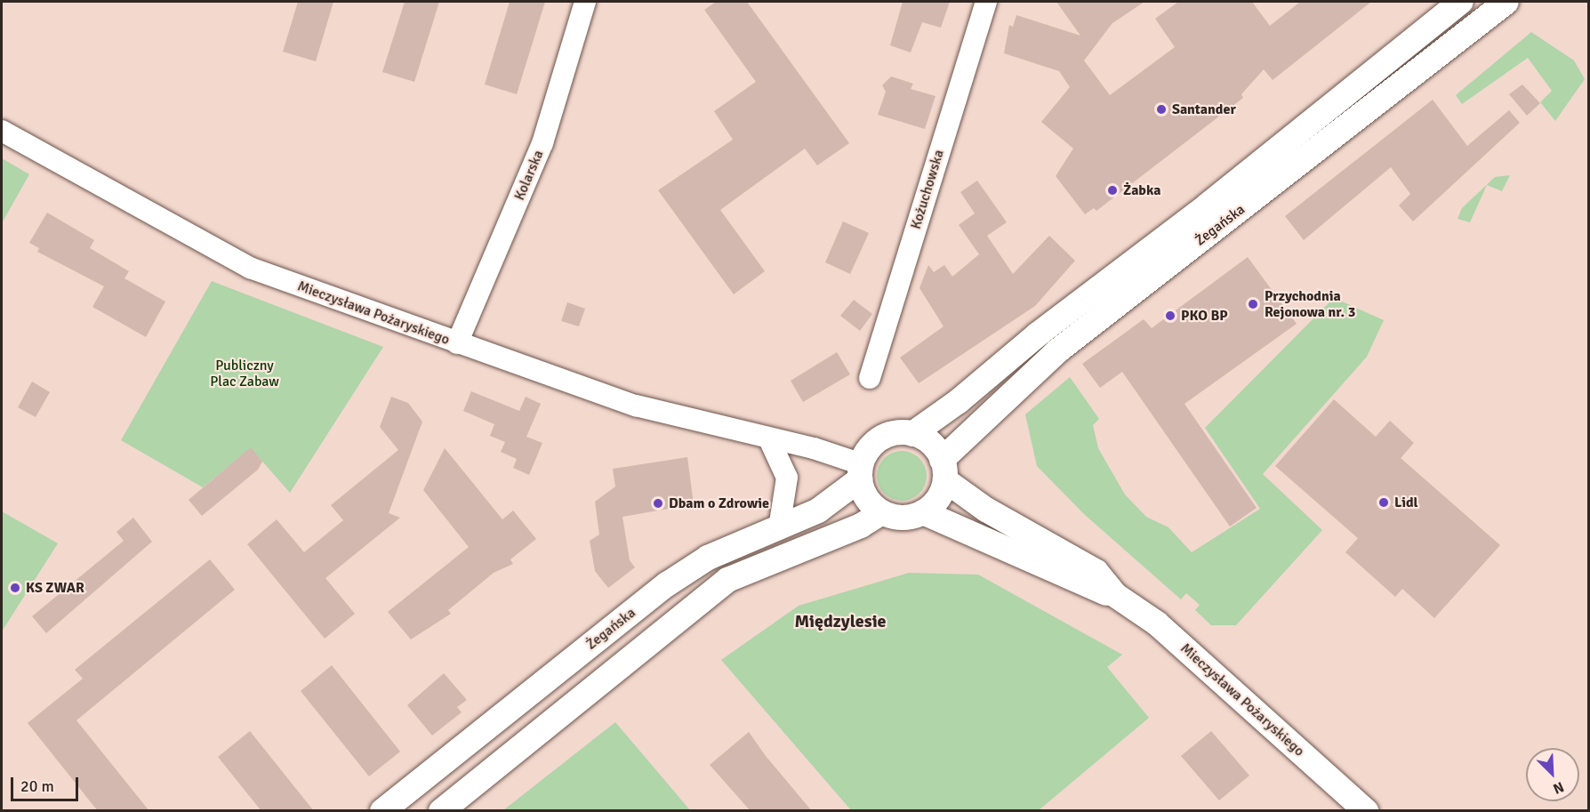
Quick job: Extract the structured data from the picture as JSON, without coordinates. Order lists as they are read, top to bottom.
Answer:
{
  "streets": {
    "street": [
      "Kolarska",
      "Kożuchowska",
      "Żegańska",
      "Mieczysława Pożaryskiego"
    ]
  },
  "crossings": [
    ["Kolarska", "Mieczysława Pożaryskiego"],
    ["Żegańska", "Mieczysława Pożaryskiego"]
  ],
  "districts": ["Międzylesie"],
  "parks": ["Publiczny Plac Zabaw"],
  "places": [
    "Santander",
    "Żabka",
    "Przychodnia Rejonowa nr. 3",
    "PKO BP",
    "Lidl",
    "Dbam o Zdrowie",
    "KS ZWAR"
  ],
  "scale_bar": "20 m",
  "north": "bottom right"
}
